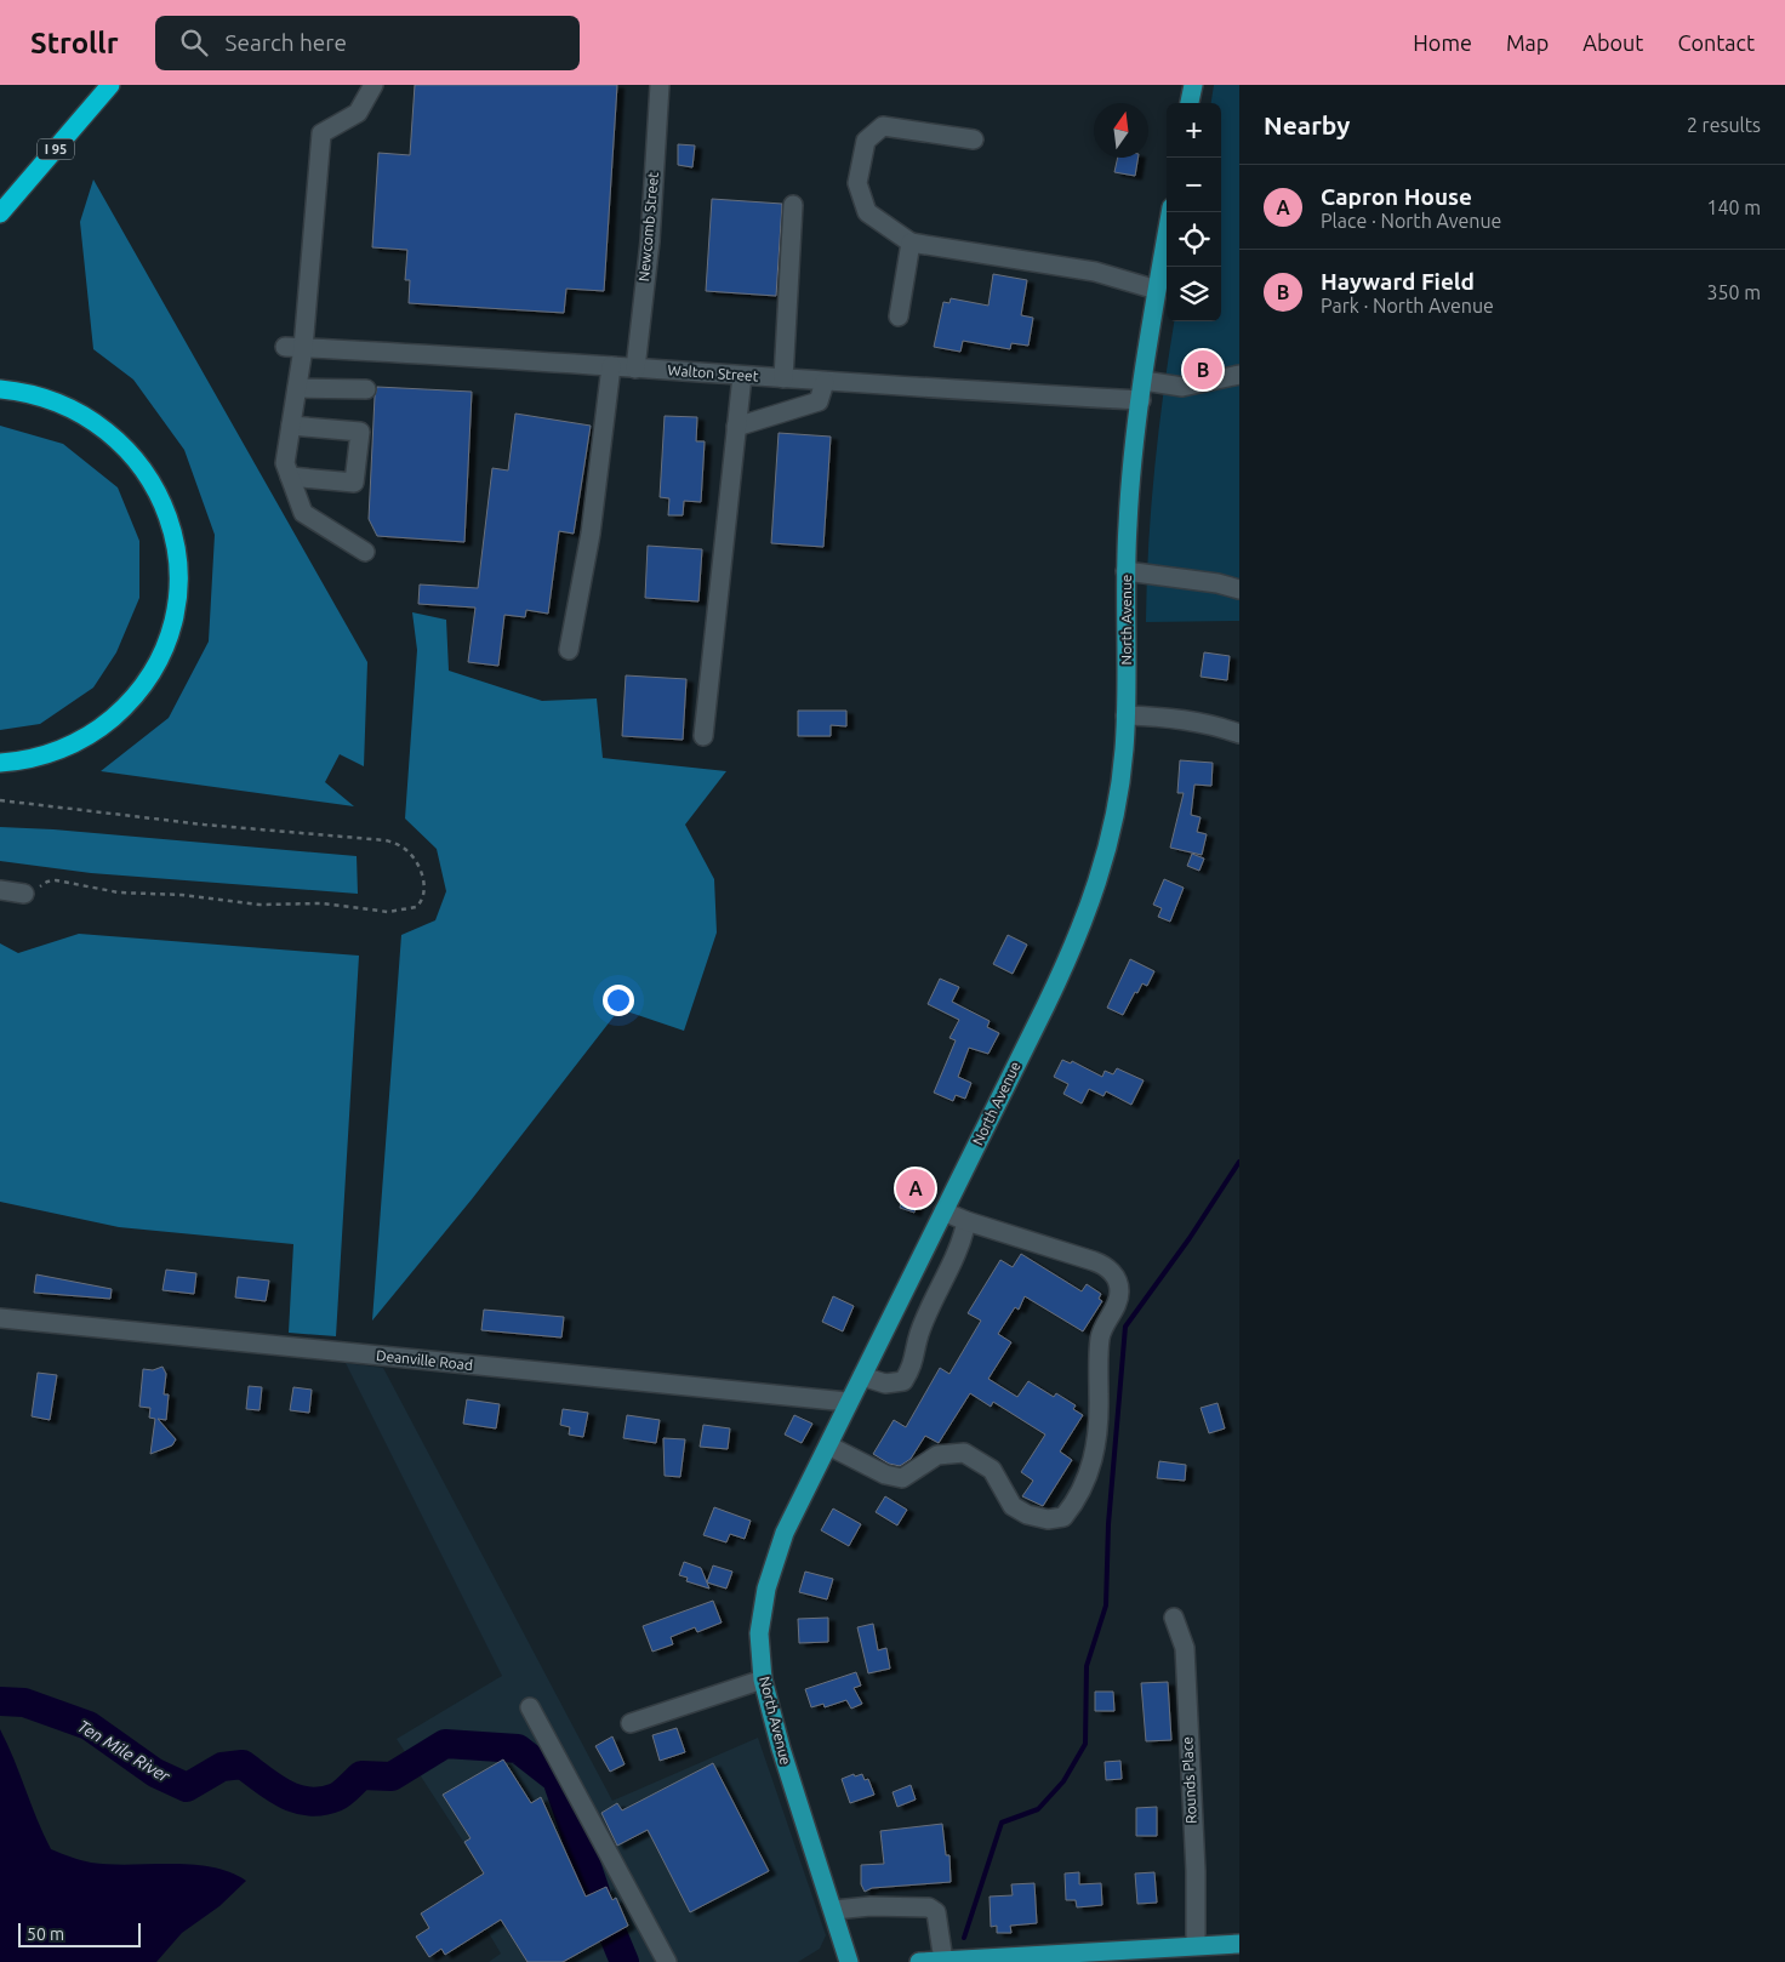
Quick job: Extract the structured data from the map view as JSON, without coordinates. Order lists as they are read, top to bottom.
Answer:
{
  "streets": {
    "highway": ["I 95"],
    "main road": ["North Avenue"],
    "street": [
      "Newcomb Street",
      "Walton Street",
      "Deanville Road",
      "Rounds Place"
    ]
  },
  "crossings": [
    ["Newcomb Street", "Walton Street"],
    ["Walton Street", "North Avenue"],
    ["North Avenue", "Deanville Road"]
  ],
  "water": ["Ten Mile River"],
  "scale_bar": "50 m",
  "north": "top",
  "page": {
    "header": "Strollr",
    "search": "Search here",
    "nav": [
      "Home",
      "Map",
      "About",
      "Contact"
    ],
    "heading": ["Nearby", "2 results"],
    "map_buttons": ["+", "−"],
    "list": [
      {
        "mark": "A",
        "name": "Capron House",
        "note": "Place · North Avenue",
        "value": "140 m"
      },
      {
        "mark": "B",
        "name": "Hayward Field",
        "note": "Park · North Avenue",
        "value": "350 m"
      }
    ],
    "pins": ["B", "A"],
    "scale": "50 m"
  }
}
